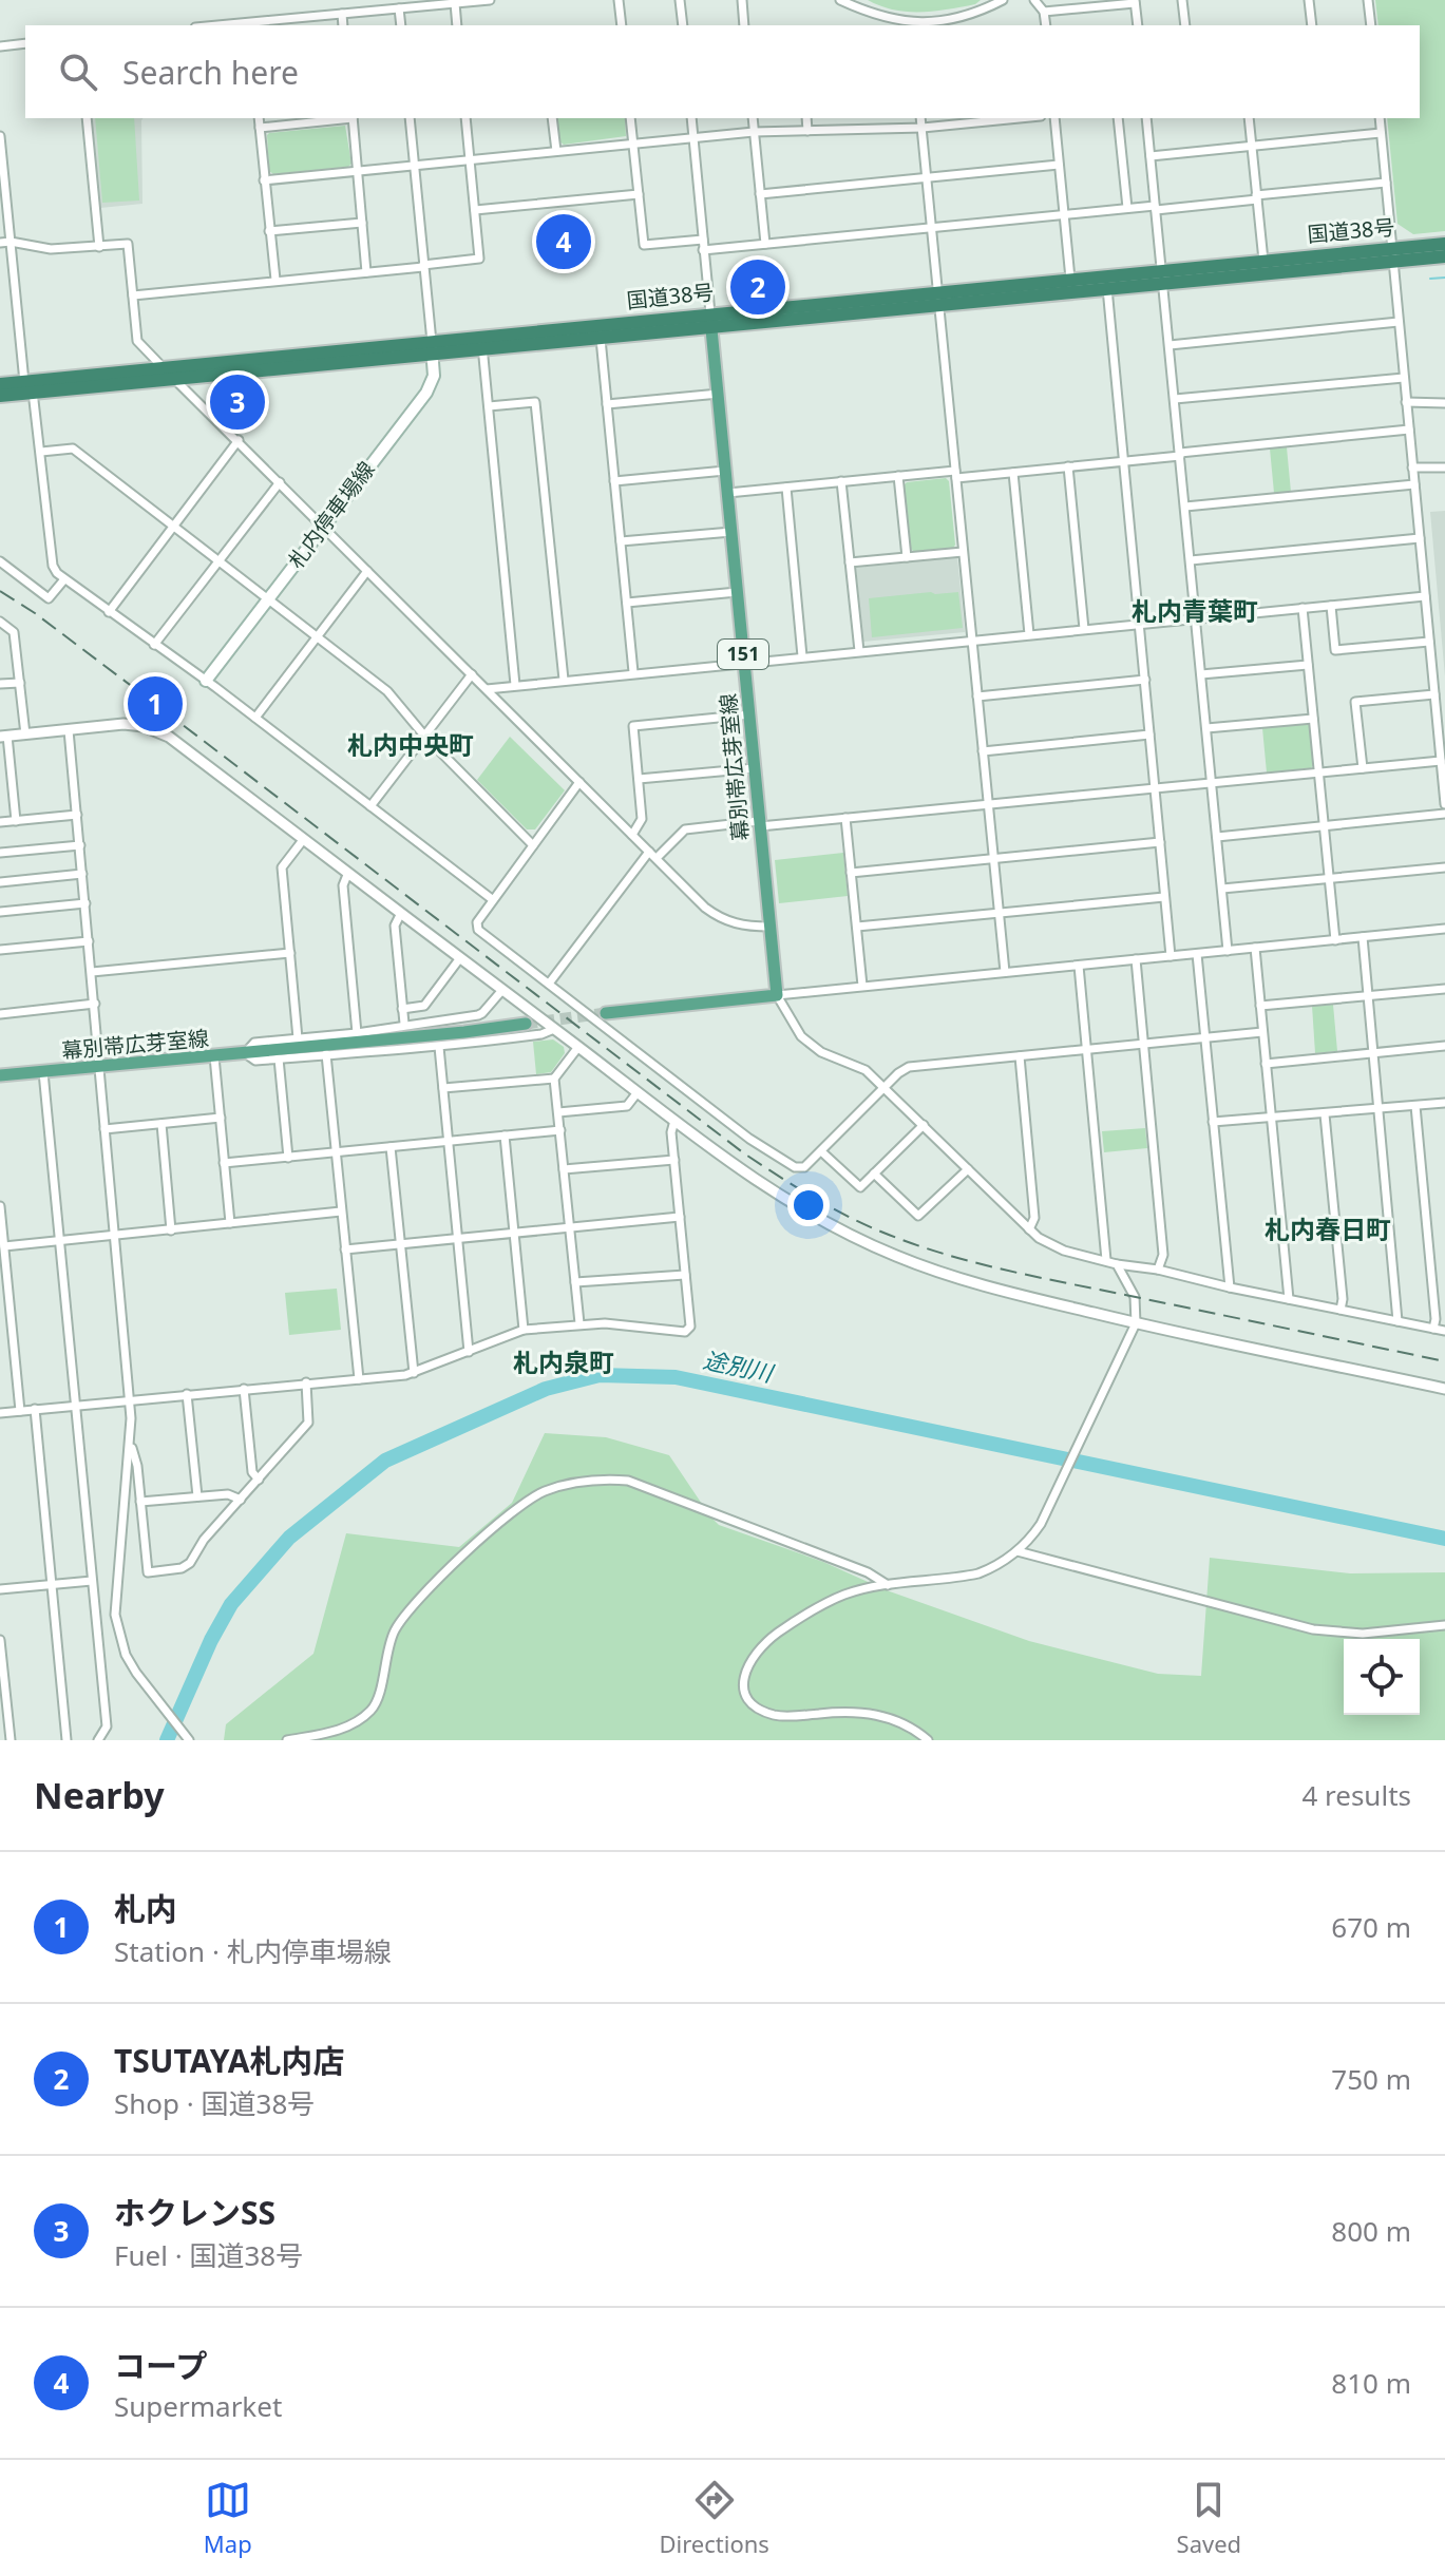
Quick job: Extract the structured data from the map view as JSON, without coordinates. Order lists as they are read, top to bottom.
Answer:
{
  "streets": {
    "highway": ["国道38号"],
    "main road": ["札内停車場線", "151", "幕別帯広芽室線"]
  },
  "crossings": [
    ["国道38号", "札内停車場線"],
    ["国道38号", "幕別帯広芽室線"]
  ],
  "districts": [
    "札内青葉町",
    "札内中央町",
    "札内春日町",
    "札内泉町"
  ],
  "water": ["途別川"],
  "page": {
    "search": "Search here",
    "pins": [
      "4",
      "2",
      "3",
      "1"
    ],
    "heading": ["Nearby", "4 results"],
    "list": [
      {
        "mark": "1",
        "name": "札内",
        "note": "Station · 札内停車場線",
        "value": "670 m"
      },
      {
        "mark": "2",
        "name": "TSUTAYA札内店",
        "note": "Shop · 国道38号",
        "value": "750 m"
      },
      {
        "mark": "3",
        "name": "ホクレンSS",
        "note": "Fuel · 国道38号",
        "value": "800 m"
      },
      {
        "mark": "4",
        "name": "コープ",
        "note": "Supermarket",
        "value": "810 m"
      }
    ],
    "nav": ["Map", "Directions", "Saved"]
  }
}
